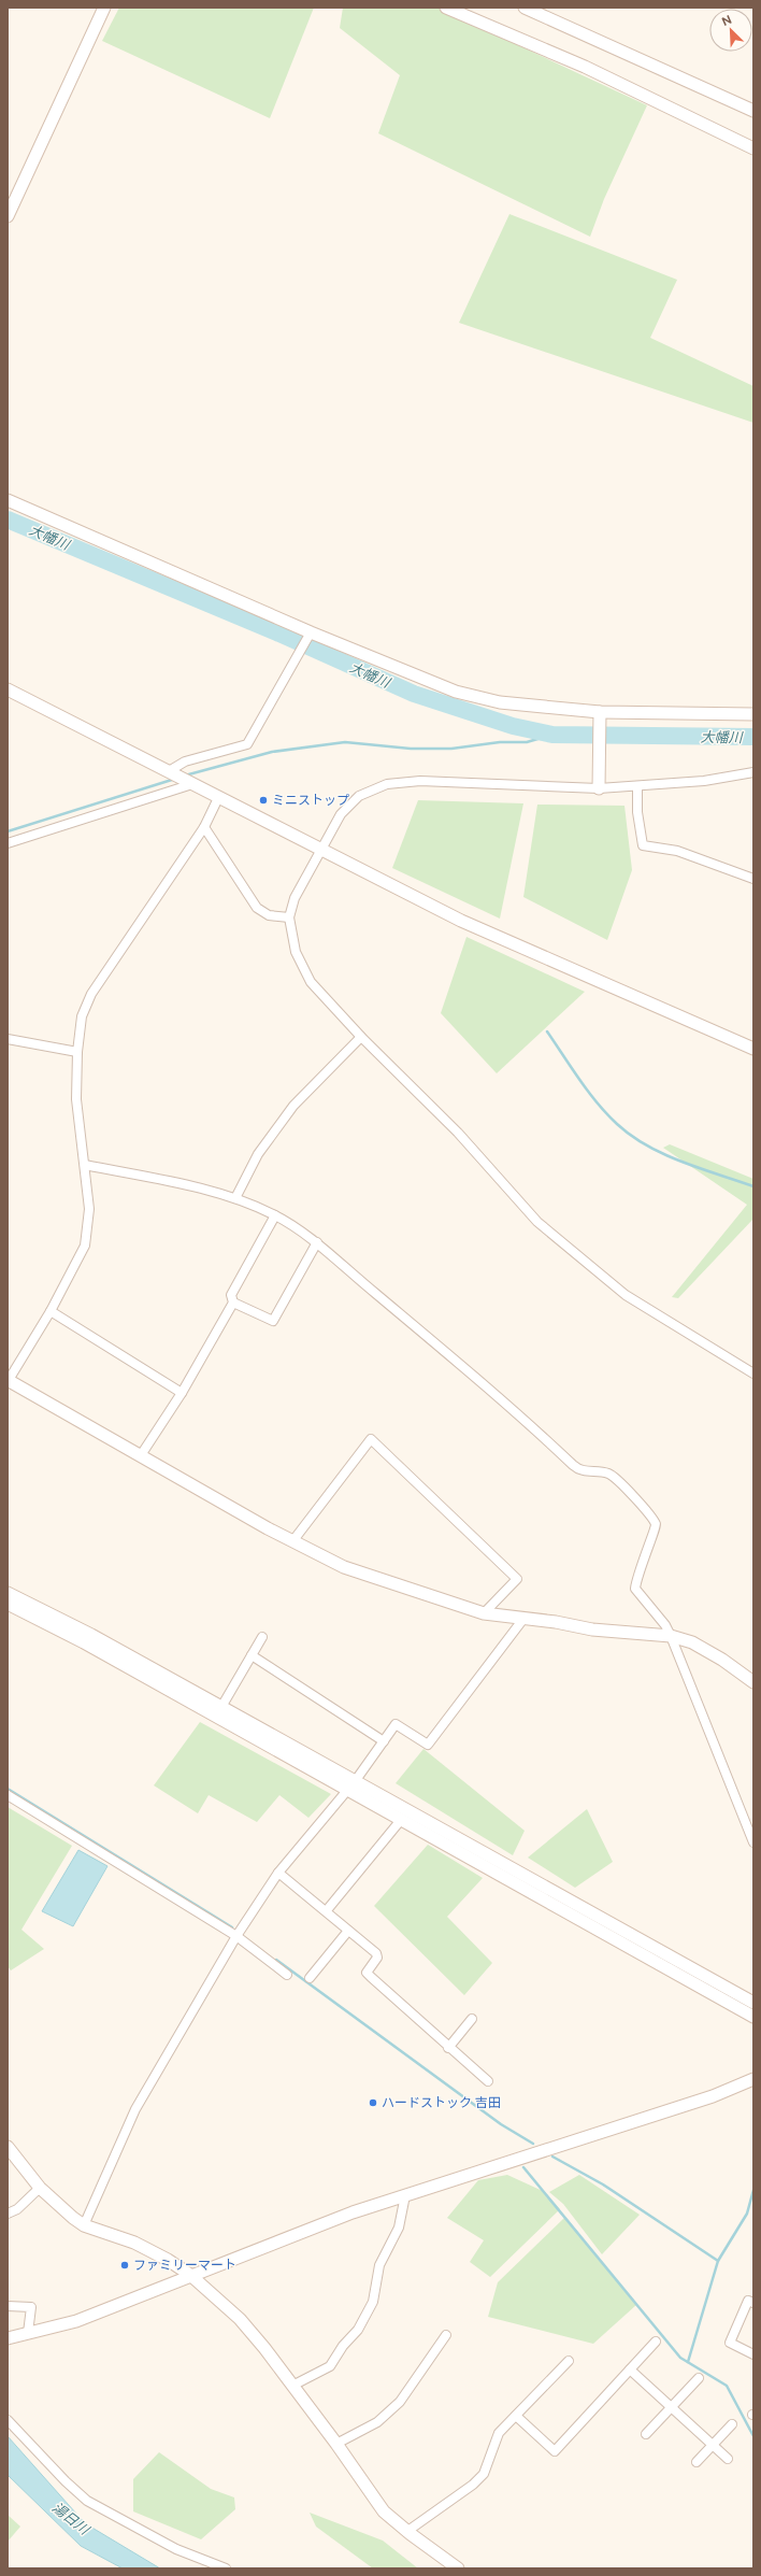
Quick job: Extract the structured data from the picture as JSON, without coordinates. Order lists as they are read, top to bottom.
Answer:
{
  "water": ["大幡川", "湯日川"],
  "places": ["ミニストップ", "ハードストック 吉田", "ファミリーマート"],
  "north": "top left"
}
